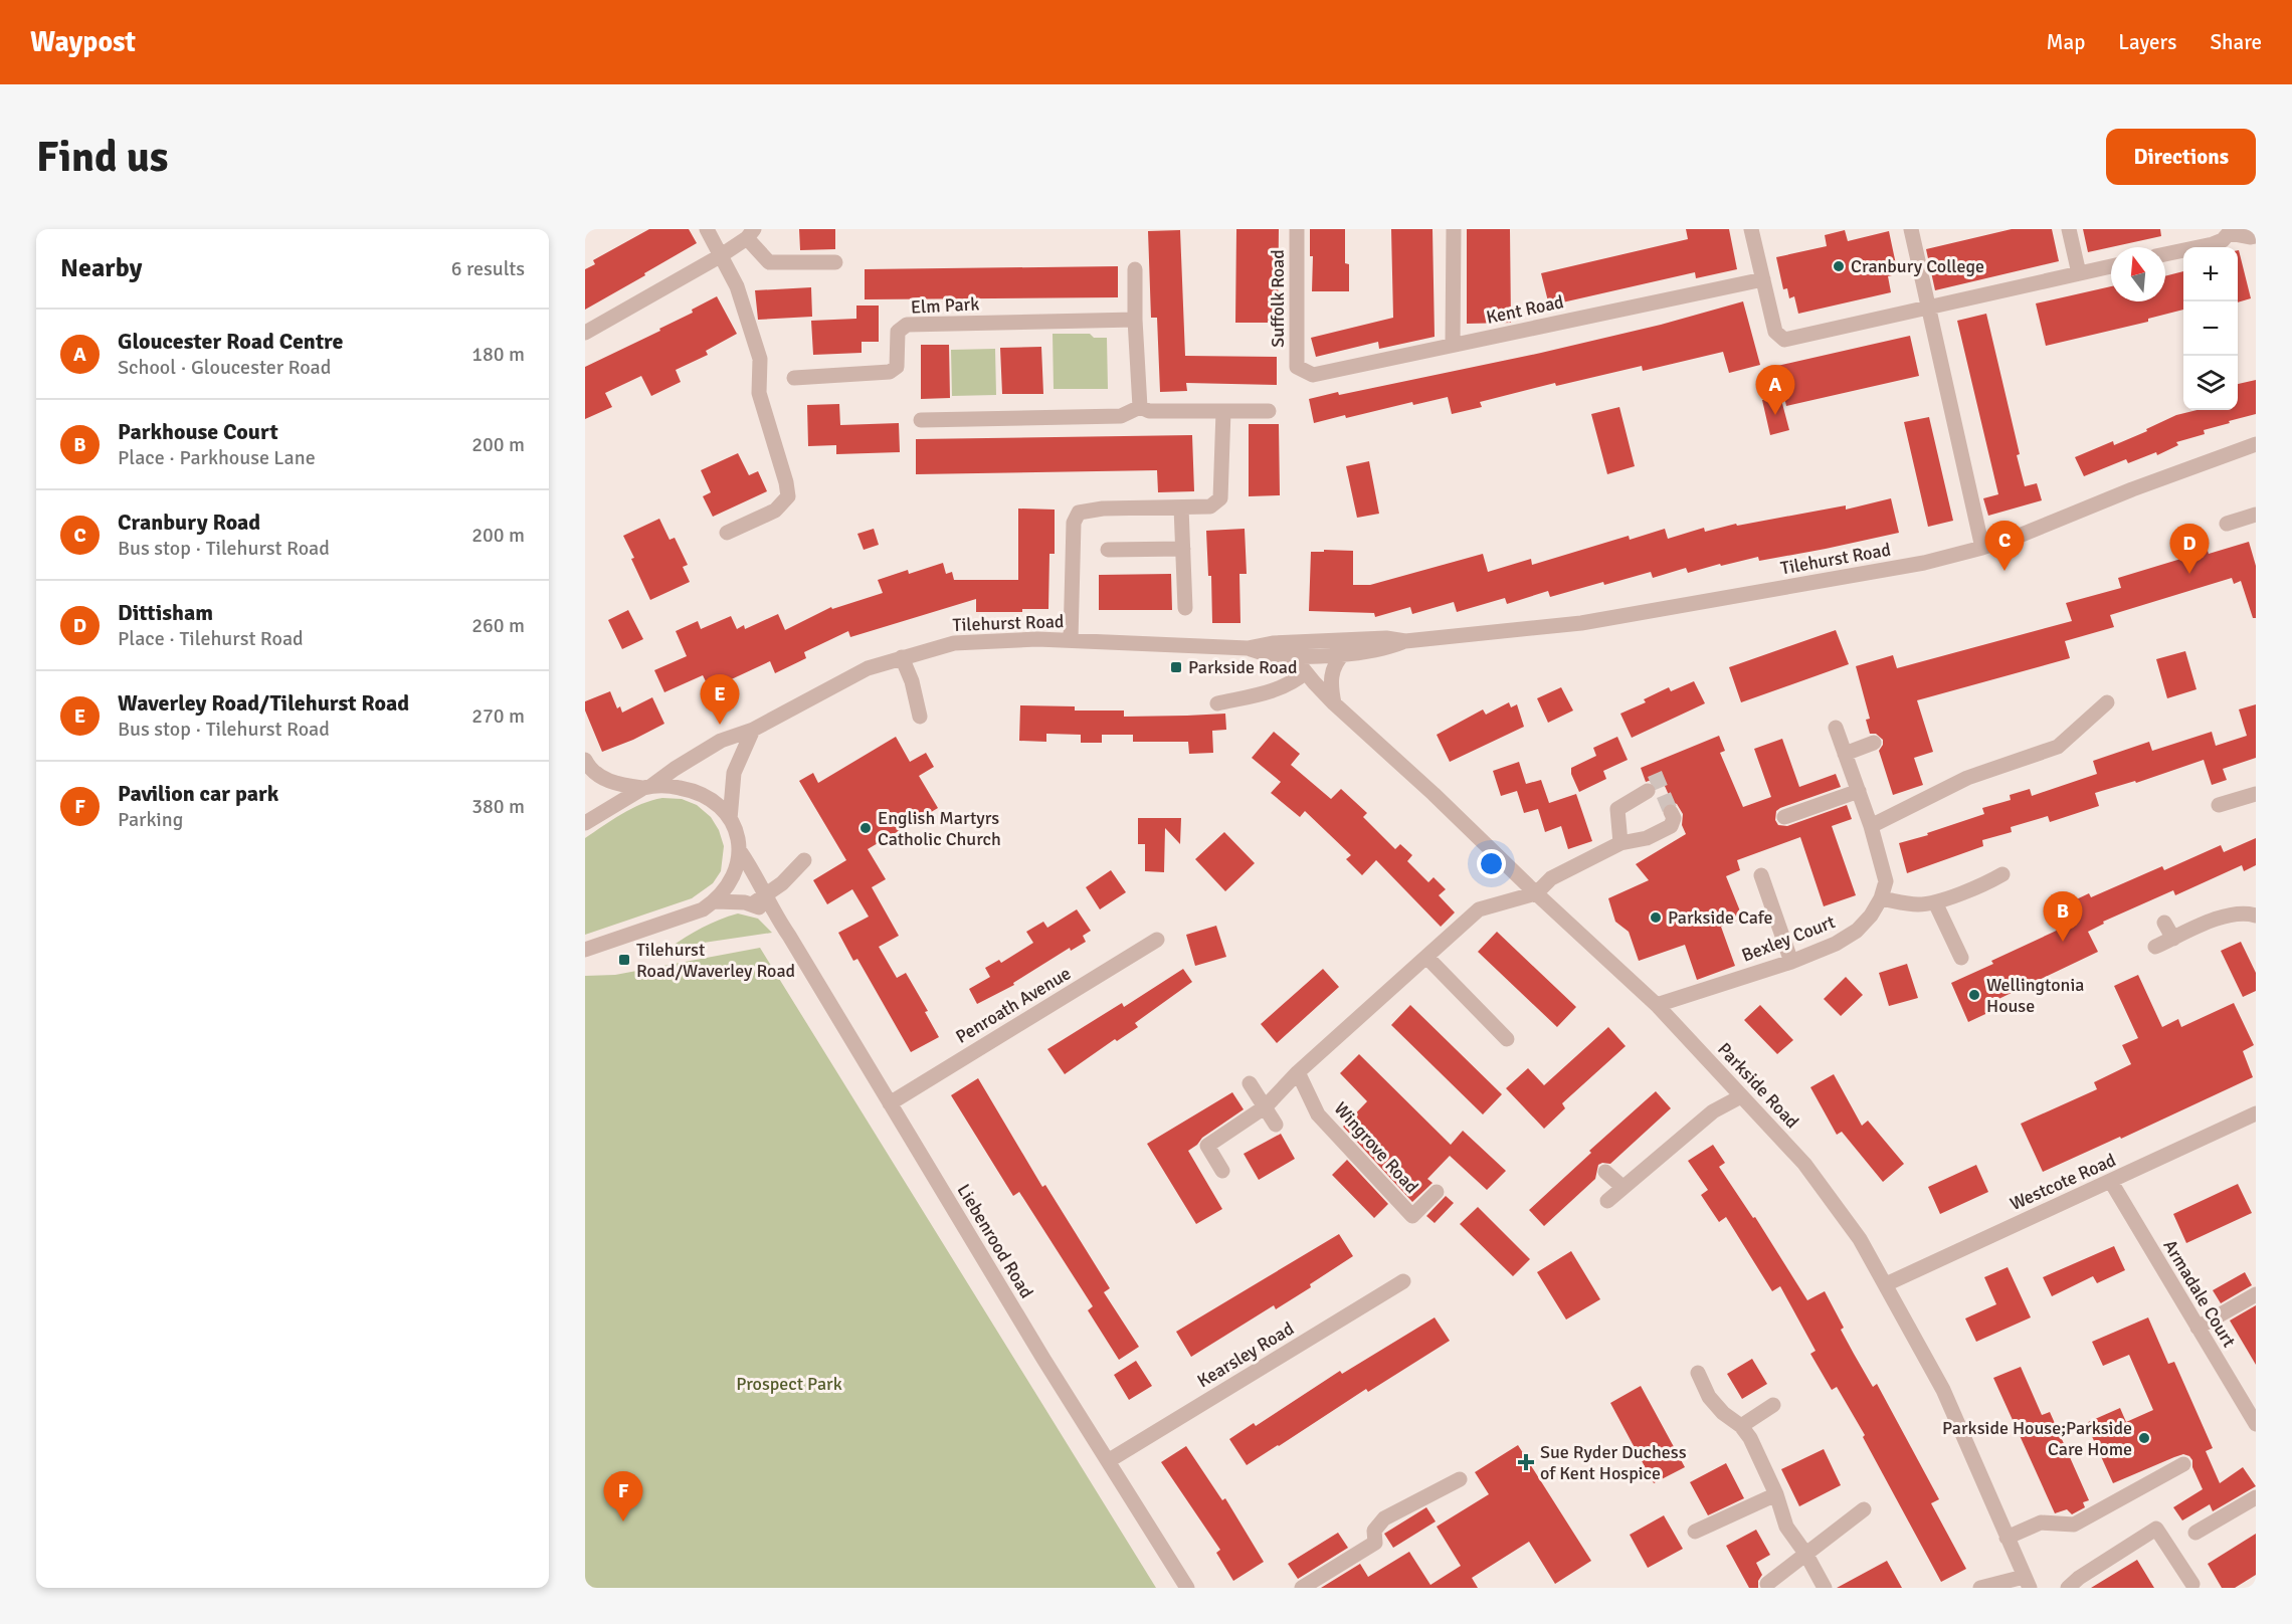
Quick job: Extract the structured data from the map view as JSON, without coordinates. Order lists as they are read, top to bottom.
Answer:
{
  "streets": {
    "street": [
      "Suffolk Road",
      "Elm Park",
      "Kent Road",
      "Tilehurst Road",
      "Bexley Court",
      "Penroath Avenue",
      "Parkside Road",
      "Wingrove Road",
      "Westcote Road",
      "Liebenrood Road",
      "Armadale Court",
      "Kearsley Road"
    ]
  },
  "crossings": [
    ["Suffolk Road", "Kent Road"],
    ["Tilehurst Road", "Parkside Road"],
    ["Bexley Court", "Parkside Road"],
    ["Penroath Avenue", "Liebenrood Road"],
    ["Parkside Road", "Westcote Road"],
    ["Westcote Road", "Armadale Court"],
    ["Liebenrood Road", "Kearsley Road"]
  ],
  "parks": ["Prospect Park"],
  "places": {
    "other": [
      "Cranbury College",
      "English Martyrs Catholic Church",
      "Parkside Cafe",
      "Wellingtonia House",
      "Parkside House;Parkside Care Home"
    ],
    "transit": ["Parkside Road", "Tilehurst Road/Waverley Road"],
    "health": ["Sue Ryder Duchess of Kent Hospice"]
  },
  "north": "top",
  "page": {
    "header": "Waypost",
    "nav": ["Map", "Layers", "Share"],
    "buttons": "Directions",
    "title": "Find us",
    "heading": ["Nearby", "6 results"],
    "map_buttons": ["+", "−"],
    "list": [
      {
        "mark": "A",
        "name": "Gloucester Road Centre",
        "note": "School · Gloucester Road",
        "value": "180 m"
      },
      {
        "mark": "B",
        "name": "Parkhouse Court",
        "note": "Place · Parkhouse Lane",
        "value": "200 m"
      },
      {
        "mark": "C",
        "name": "Cranbury Road",
        "note": "Bus stop · Tilehurst Road",
        "value": "200 m"
      },
      {
        "mark": "D",
        "name": "Dittisham",
        "note": "Place · Tilehurst Road",
        "value": "260 m"
      },
      {
        "mark": "E",
        "name": "Waverley Road/Tilehurst Road",
        "note": "Bus stop · Tilehurst Road",
        "value": "270 m"
      },
      {
        "mark": "F",
        "name": "Pavilion car park",
        "note": "Parking",
        "value": "380 m"
      }
    ],
    "pins": [
      "A",
      "C",
      "D",
      "E",
      "B",
      "F"
    ]
  }
}
